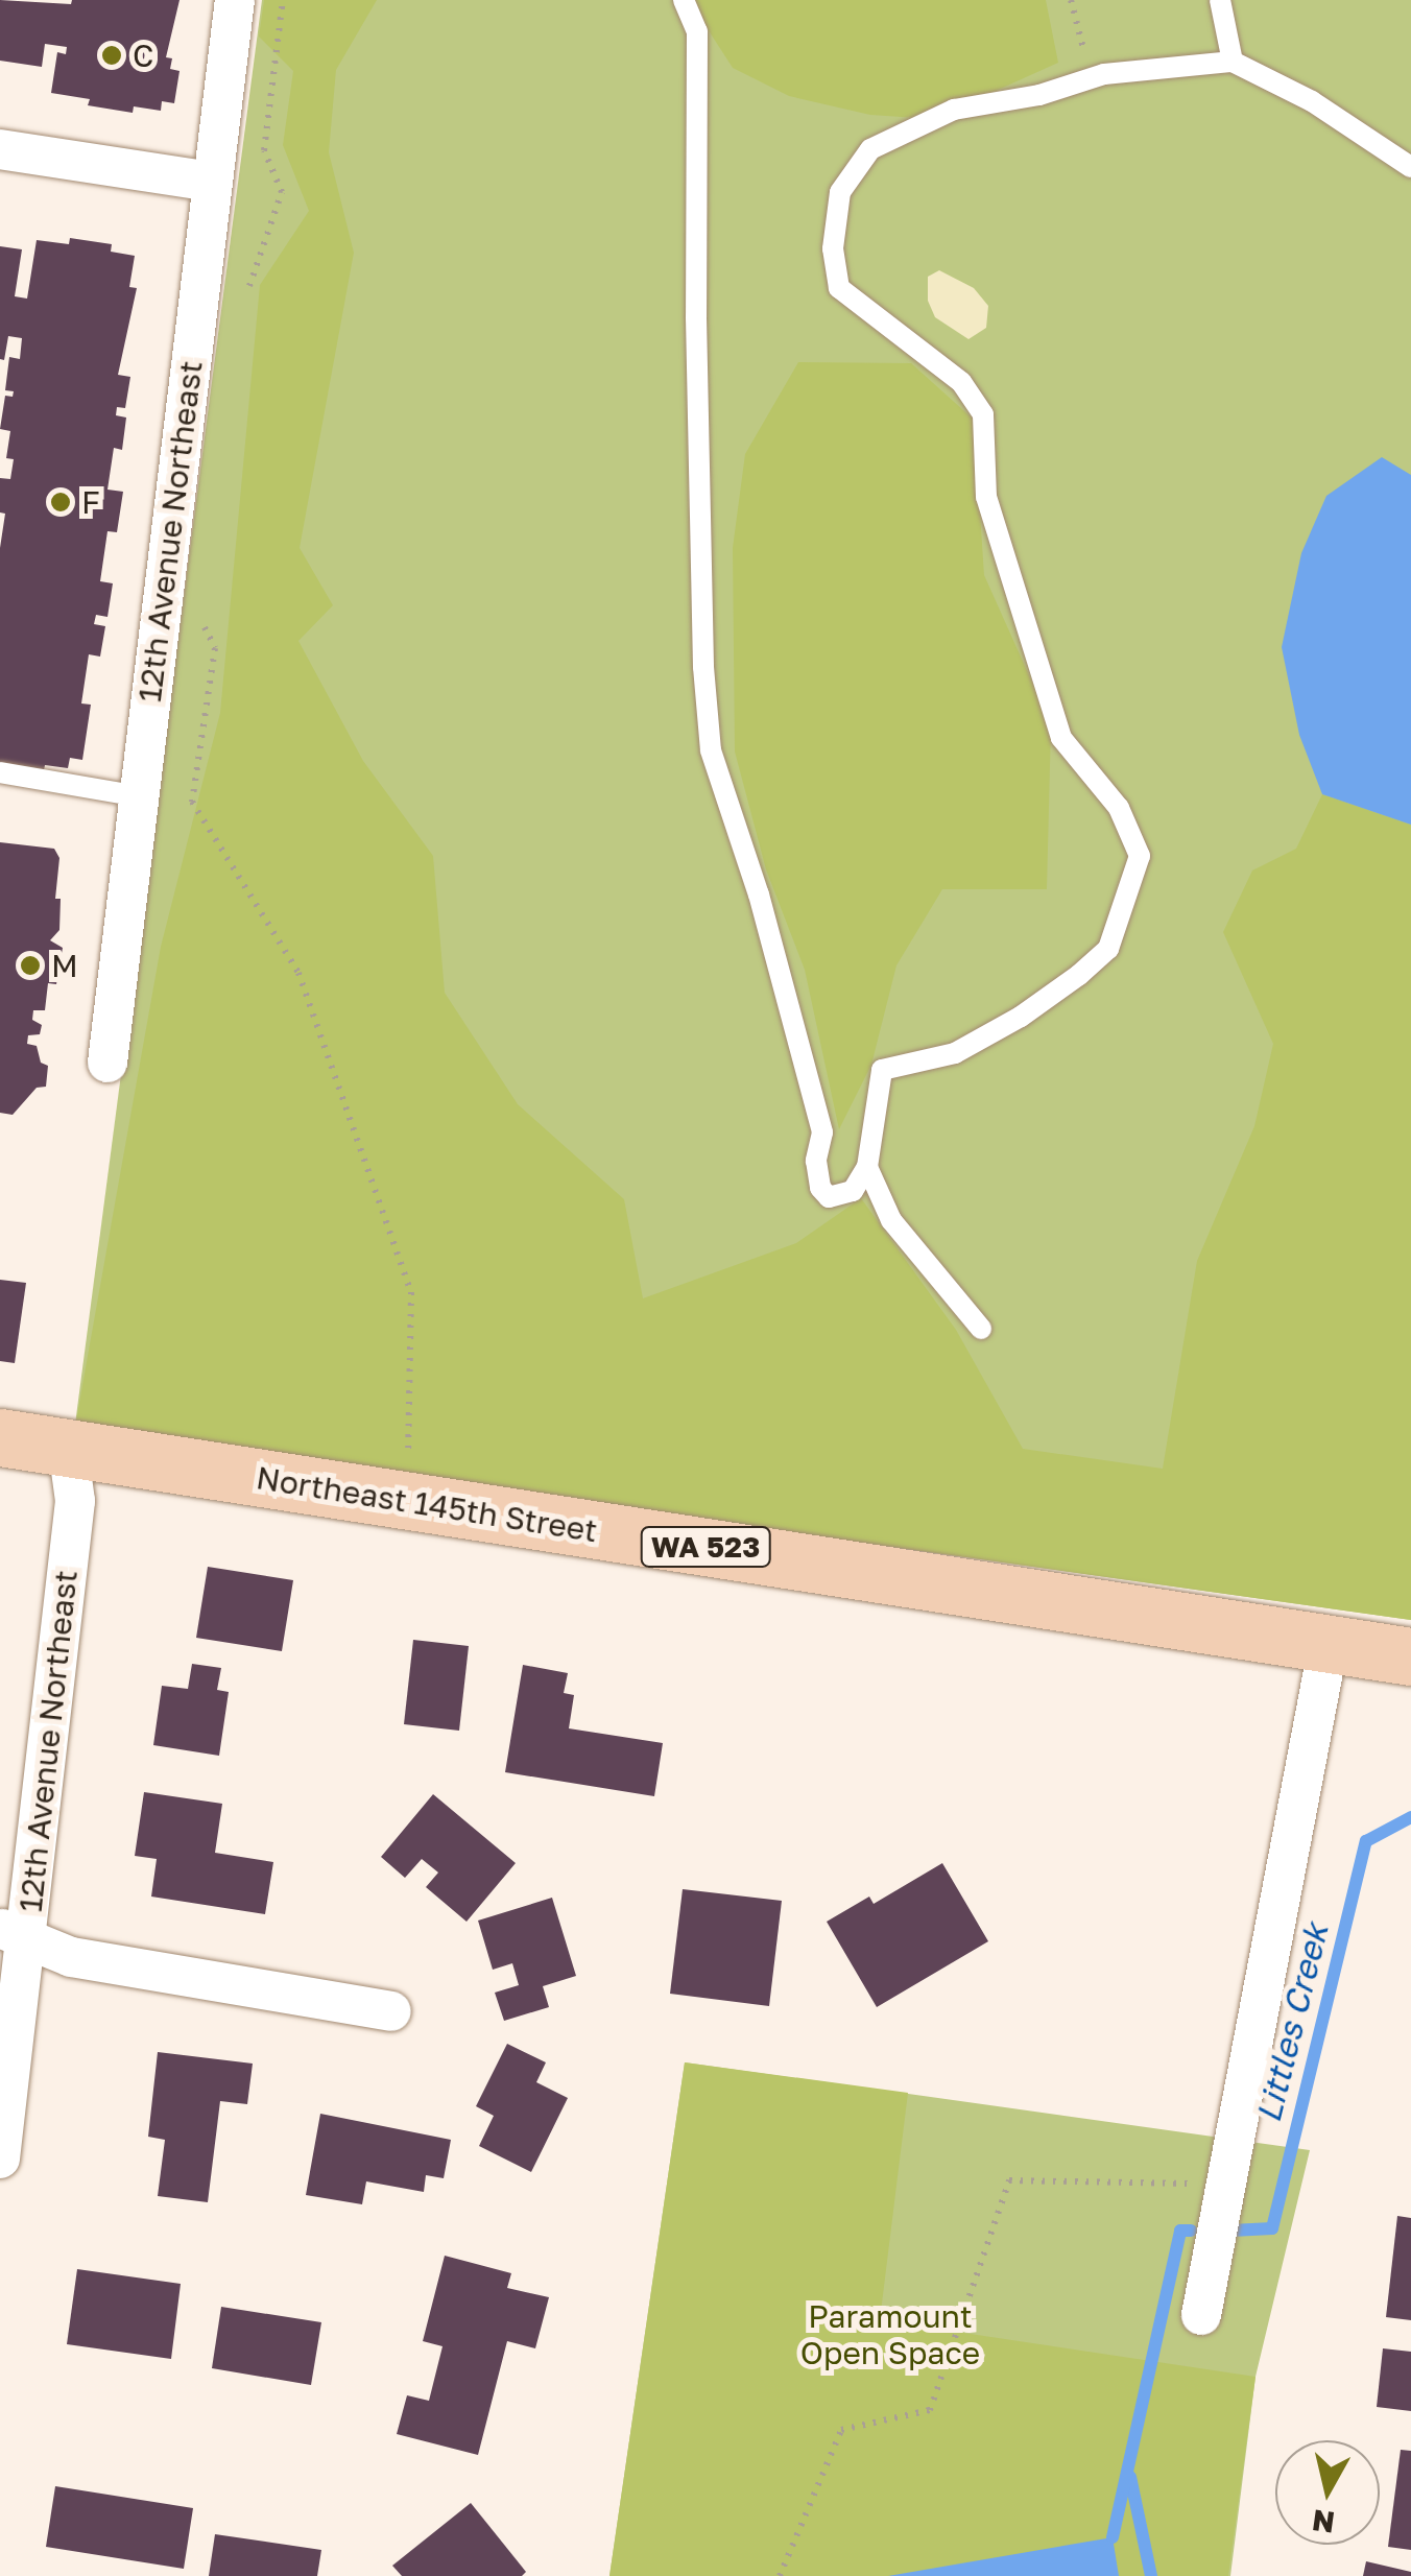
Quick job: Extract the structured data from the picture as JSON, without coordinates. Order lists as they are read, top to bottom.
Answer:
{
  "streets": {
    "main road": ["Northeast 145th Street", "WA 523"],
    "street": ["12th Avenue Northeast"]
  },
  "crossings": [
    ["12th Avenue Northeast", "Northeast 145th Street"]
  ],
  "water": ["Littles Creek"],
  "parks": ["Paramount Open Space"],
  "places": ["C", "F", "M"],
  "north": "bottom"
}
